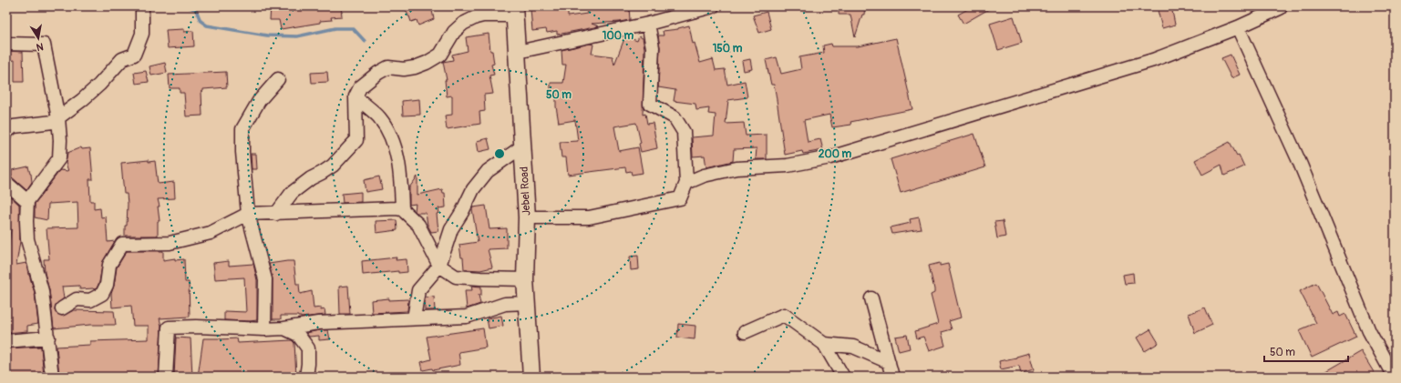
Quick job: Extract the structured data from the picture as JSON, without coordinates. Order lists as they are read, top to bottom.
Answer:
{
  "streets": {
    "main road": ["Jebel Road"]
  },
  "scale_bar": "50 m",
  "north": "bottom",
  "rings": [
    "100 m",
    "150 m",
    "50 m",
    "200 m"
  ]
}
